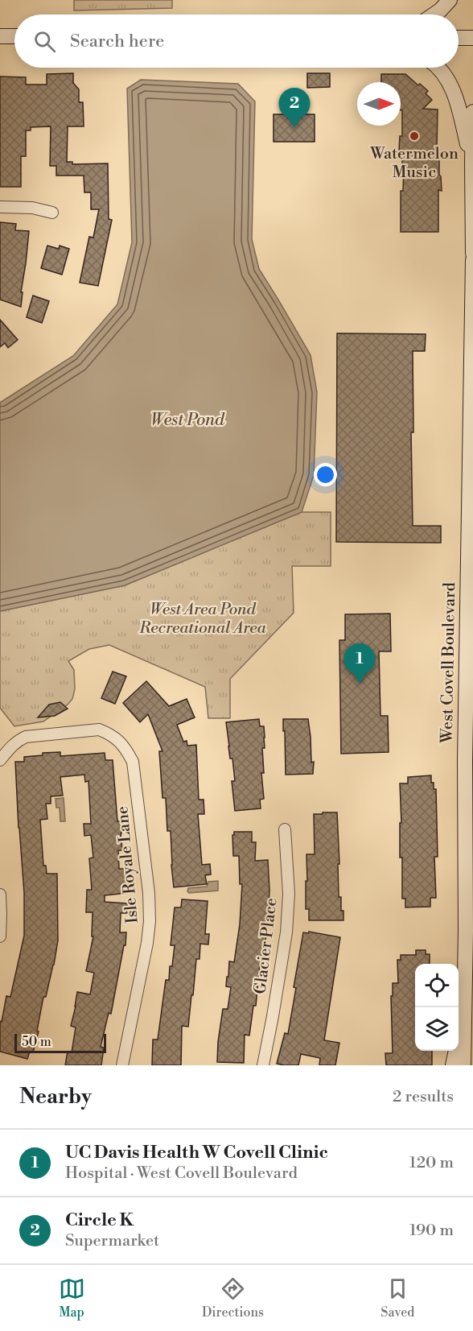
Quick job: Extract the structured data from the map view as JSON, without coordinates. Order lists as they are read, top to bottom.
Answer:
{
  "streets": {
    "main road": ["West Covell Boulevard"],
    "street": ["Isle Royale Lane", "Glacier Place"]
  },
  "water": ["West Pond"],
  "parks": ["West Area Pond Recreational Area"],
  "places": ["Watermelon Music"],
  "scale_bar": "50 m",
  "north": "right",
  "page": {
    "search": "Search here",
    "pins": ["2", "1"],
    "scale": "50 m",
    "heading": ["Nearby", "2 results"],
    "list": [
      {
        "mark": "1",
        "name": "UC Davis Health W Covell Clinic",
        "note": "Hospital · West Covell Boulevard",
        "value": "120 m"
      },
      {
        "mark": "2",
        "name": "Circle K",
        "note": "Supermarket",
        "value": "190 m"
      }
    ],
    "nav": ["Map", "Directions", "Saved"]
  }
}
